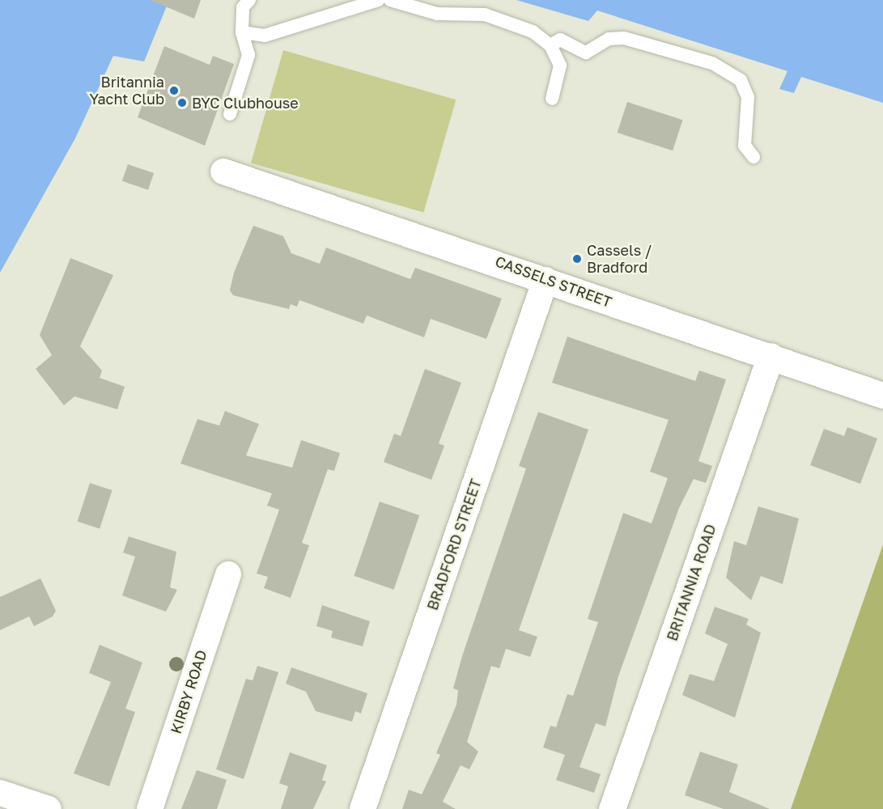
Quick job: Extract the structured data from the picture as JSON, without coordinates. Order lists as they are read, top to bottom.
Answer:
{
  "streets": {
    "street": [
      "CASSELS STREET",
      "BRADFORD STREET",
      "BRITANNIA ROAD",
      "KIRBY ROAD"
    ]
  },
  "crossings": [
    ["CASSELS STREET", "BRADFORD STREET"],
    ["CASSELS STREET", "BRITANNIA ROAD"]
  ],
  "places": ["Britannia Yacht Club", "BYC Clubhouse", "Cassels / Bradford"]
}
